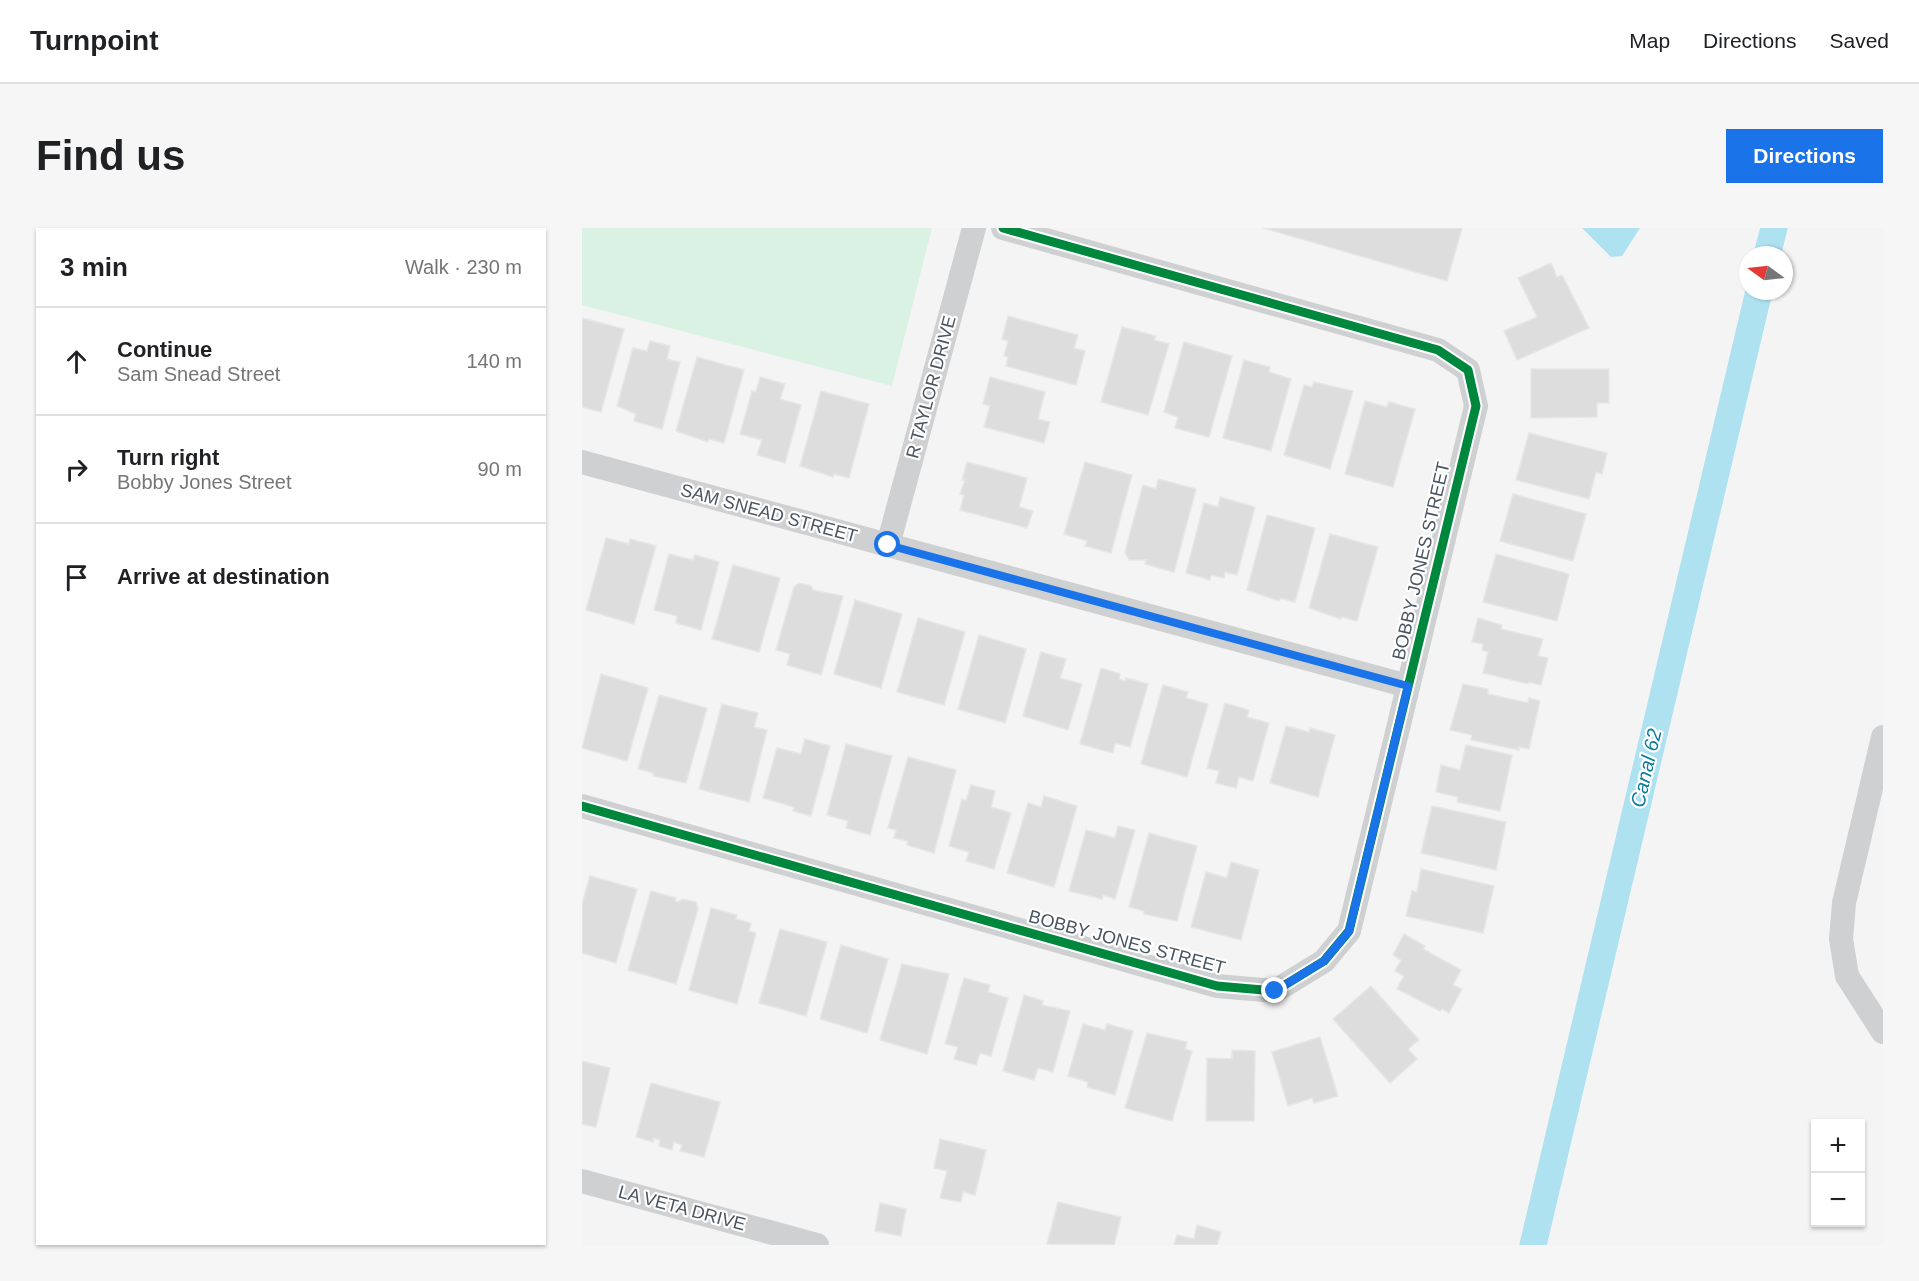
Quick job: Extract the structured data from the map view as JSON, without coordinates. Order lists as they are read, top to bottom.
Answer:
{
  "streets": {
    "street": [
      "R TAYLOR DRIVE",
      "SAM SNEAD STREET",
      "BOBBY JONES STREET",
      "LA VETA DRIVE"
    ]
  },
  "crossings": [
    ["R TAYLOR DRIVE", "SAM SNEAD STREET"],
    ["SAM SNEAD STREET", "BOBBY JONES STREET"]
  ],
  "water": ["Canal 62"],
  "north": "left",
  "page": {
    "header": "Turnpoint",
    "nav": ["Map", "Directions", "Saved"],
    "buttons": "Directions",
    "title": "Find us",
    "heading": ["3 min", "Walk · 230 m"],
    "list": [
      ["Continue", "Sam Snead Street", "140 m"],
      ["Turn right", "Bobby Jones Street", "90 m"],
      "Arrive at destination"
    ],
    "map_buttons": ["+", "−"]
  }
}
